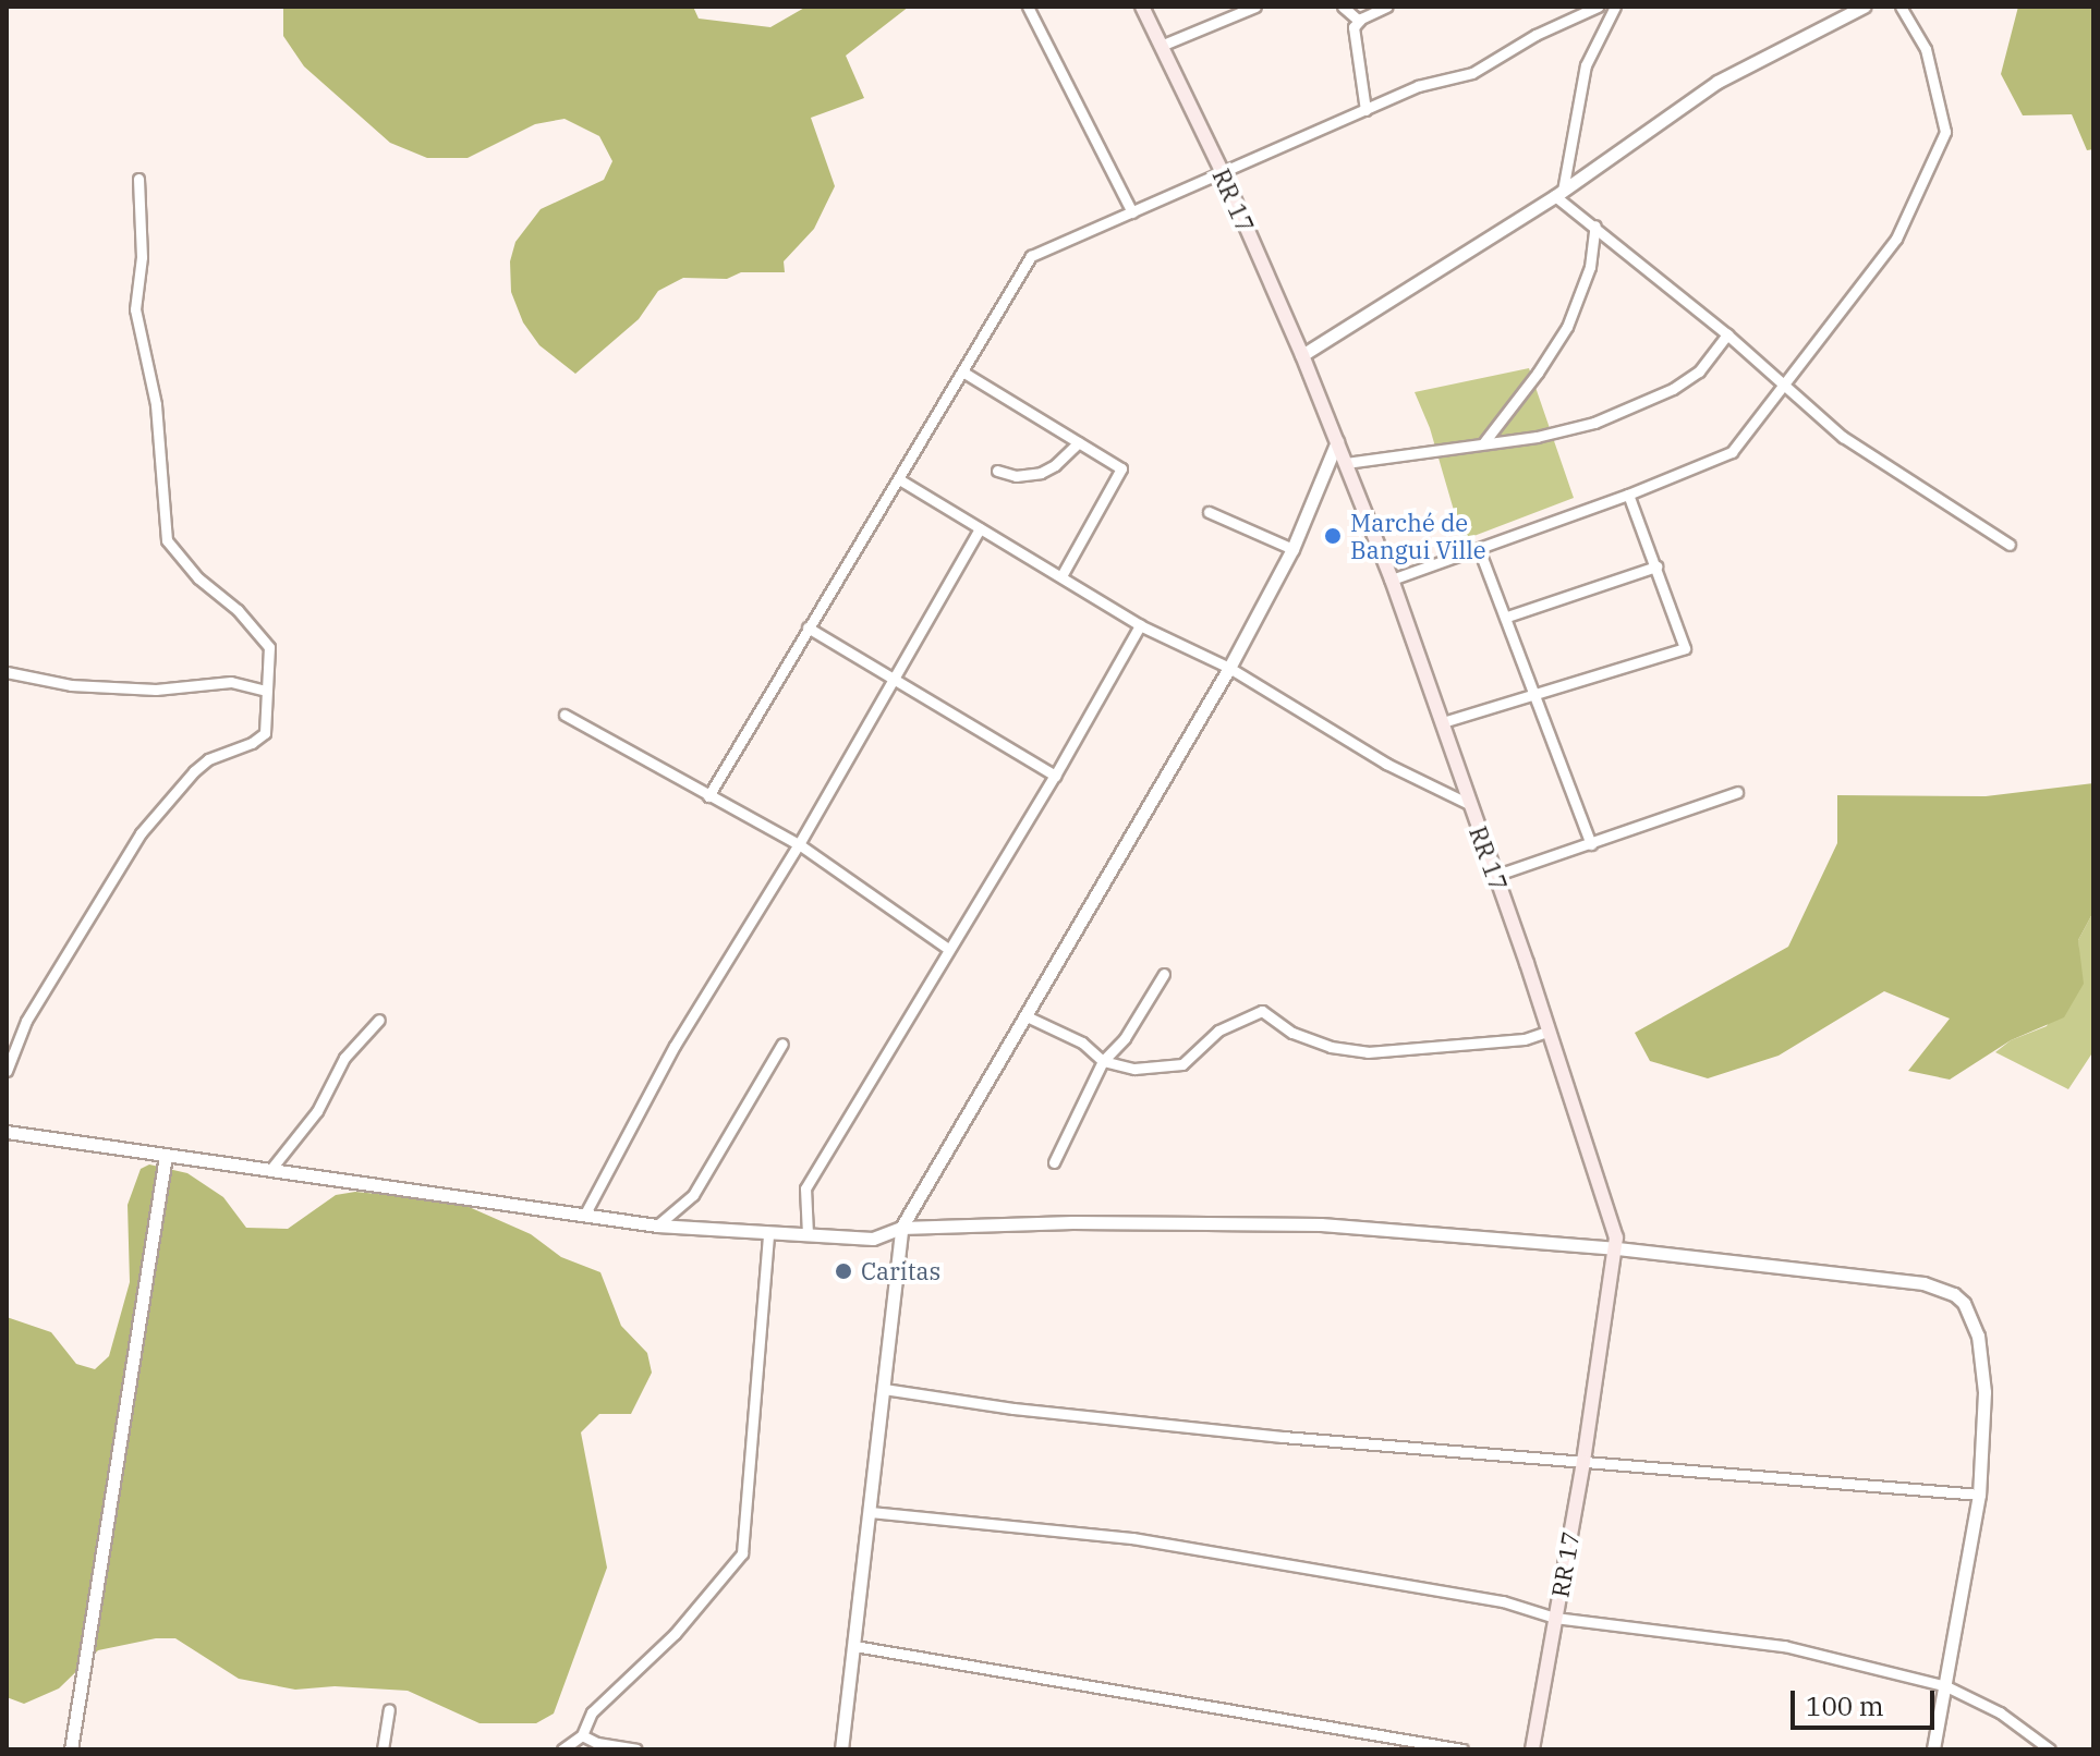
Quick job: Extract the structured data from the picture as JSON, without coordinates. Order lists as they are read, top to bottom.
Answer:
{
  "streets": {
    "main road": ["RR 17"]
  },
  "places": ["Marché de Bangui Ville", "Caritas"],
  "scale_bar": "100 m"
}
